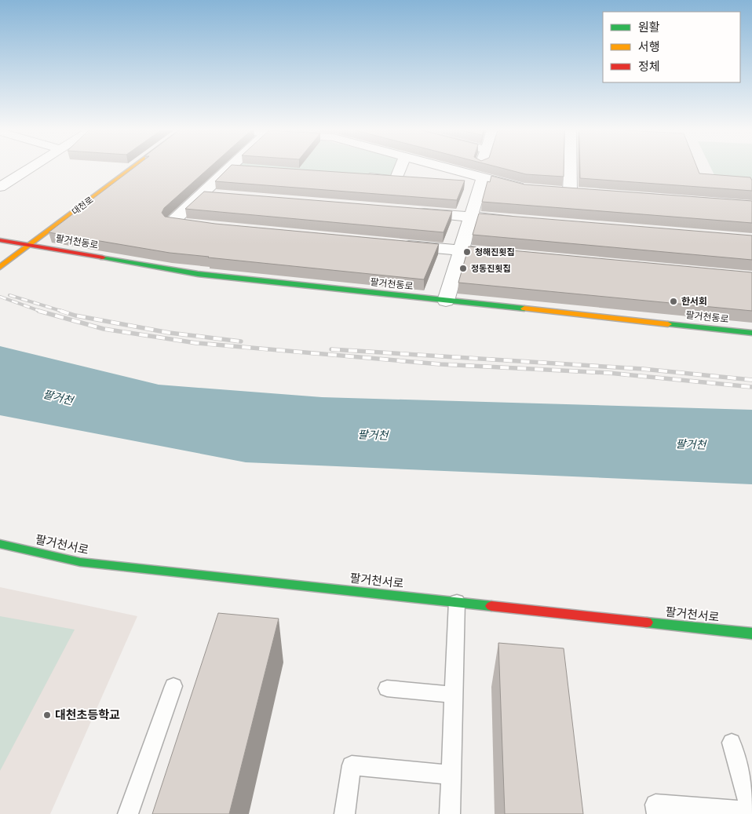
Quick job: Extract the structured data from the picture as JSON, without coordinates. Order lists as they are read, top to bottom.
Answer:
{
  "streets": {
    "main road": ["대천로", "팔거천동로", "팔거천서로"]
  },
  "crossings": [
    ["대천로", "팔거천동로"]
  ],
  "water": ["팔거천"],
  "places": [
    "청해진횟집",
    "정동진횟집",
    "한서회",
    "대천초등학교"
  ],
  "legend": ["원활", "서행", "정체"]
}
